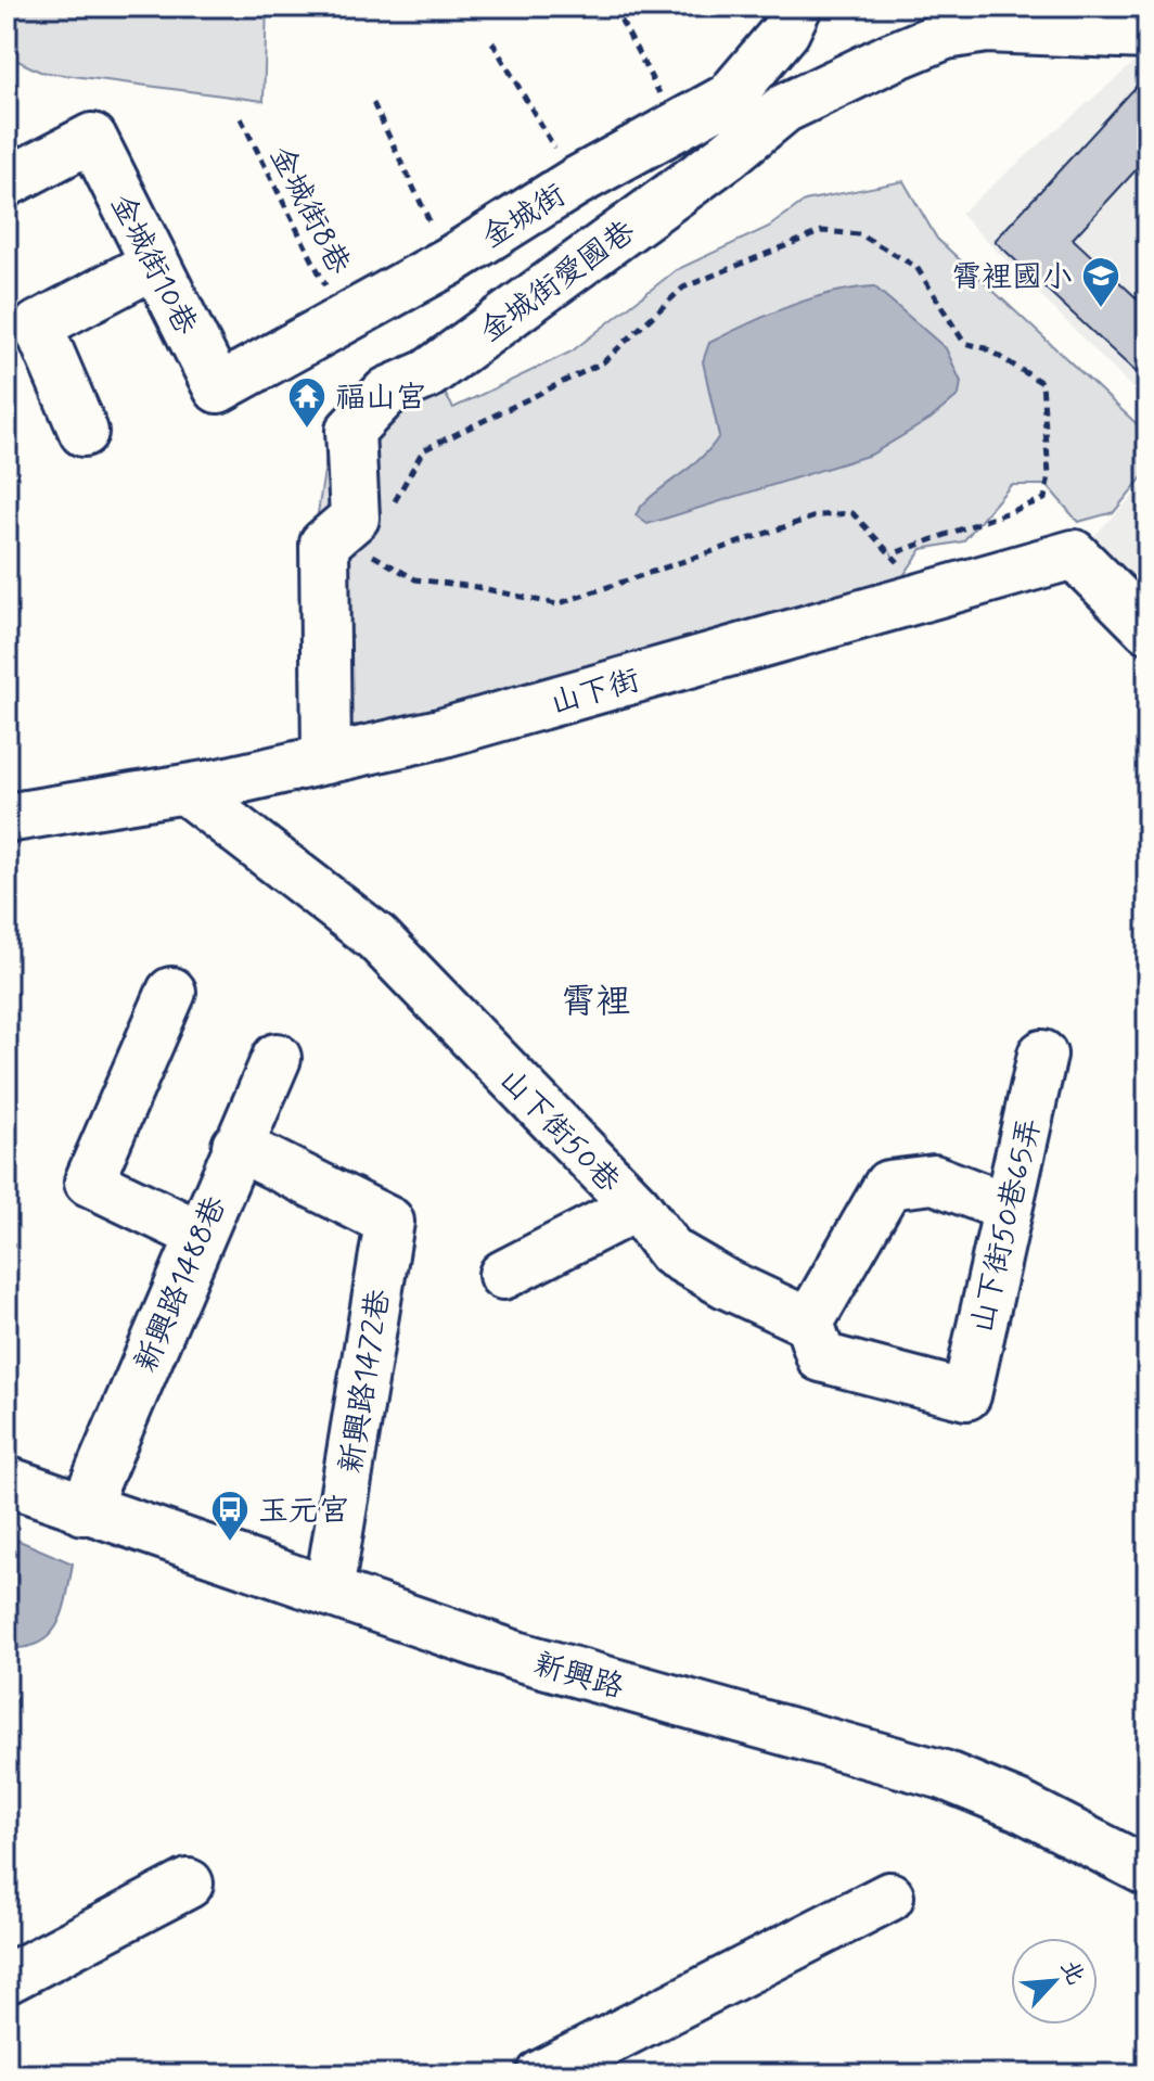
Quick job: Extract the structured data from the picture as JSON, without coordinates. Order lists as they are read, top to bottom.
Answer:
{
  "streets": {
    "street": [
      "金城街",
      "金城街10巷",
      "金城街愛國巷",
      "山下街",
      "山下街50巷",
      "山下街50巷65弄",
      "新興路1488巷",
      "新興路1472巷",
      "新興路"
    ],
    "path": ["金城街8巷"]
  },
  "crossings": [
    ["金城街8巷", "金城街"],
    ["金城街", "金城街10巷"],
    ["金城街愛國巷", "山下街"],
    ["山下街", "山下街50巷"],
    ["山下街50巷", "山下街50巷65弄"],
    ["新興路1488巷", "新興路1472巷"],
    ["新興路1488巷", "新興路"],
    ["新興路1472巷", "新興路"]
  ],
  "districts": ["霄裡"],
  "places": {
    "school or university": ["霄裡國小"],
    "temple": ["福山宮"],
    "bus stop": ["玉元宮"]
  },
  "north": "top right"
}
